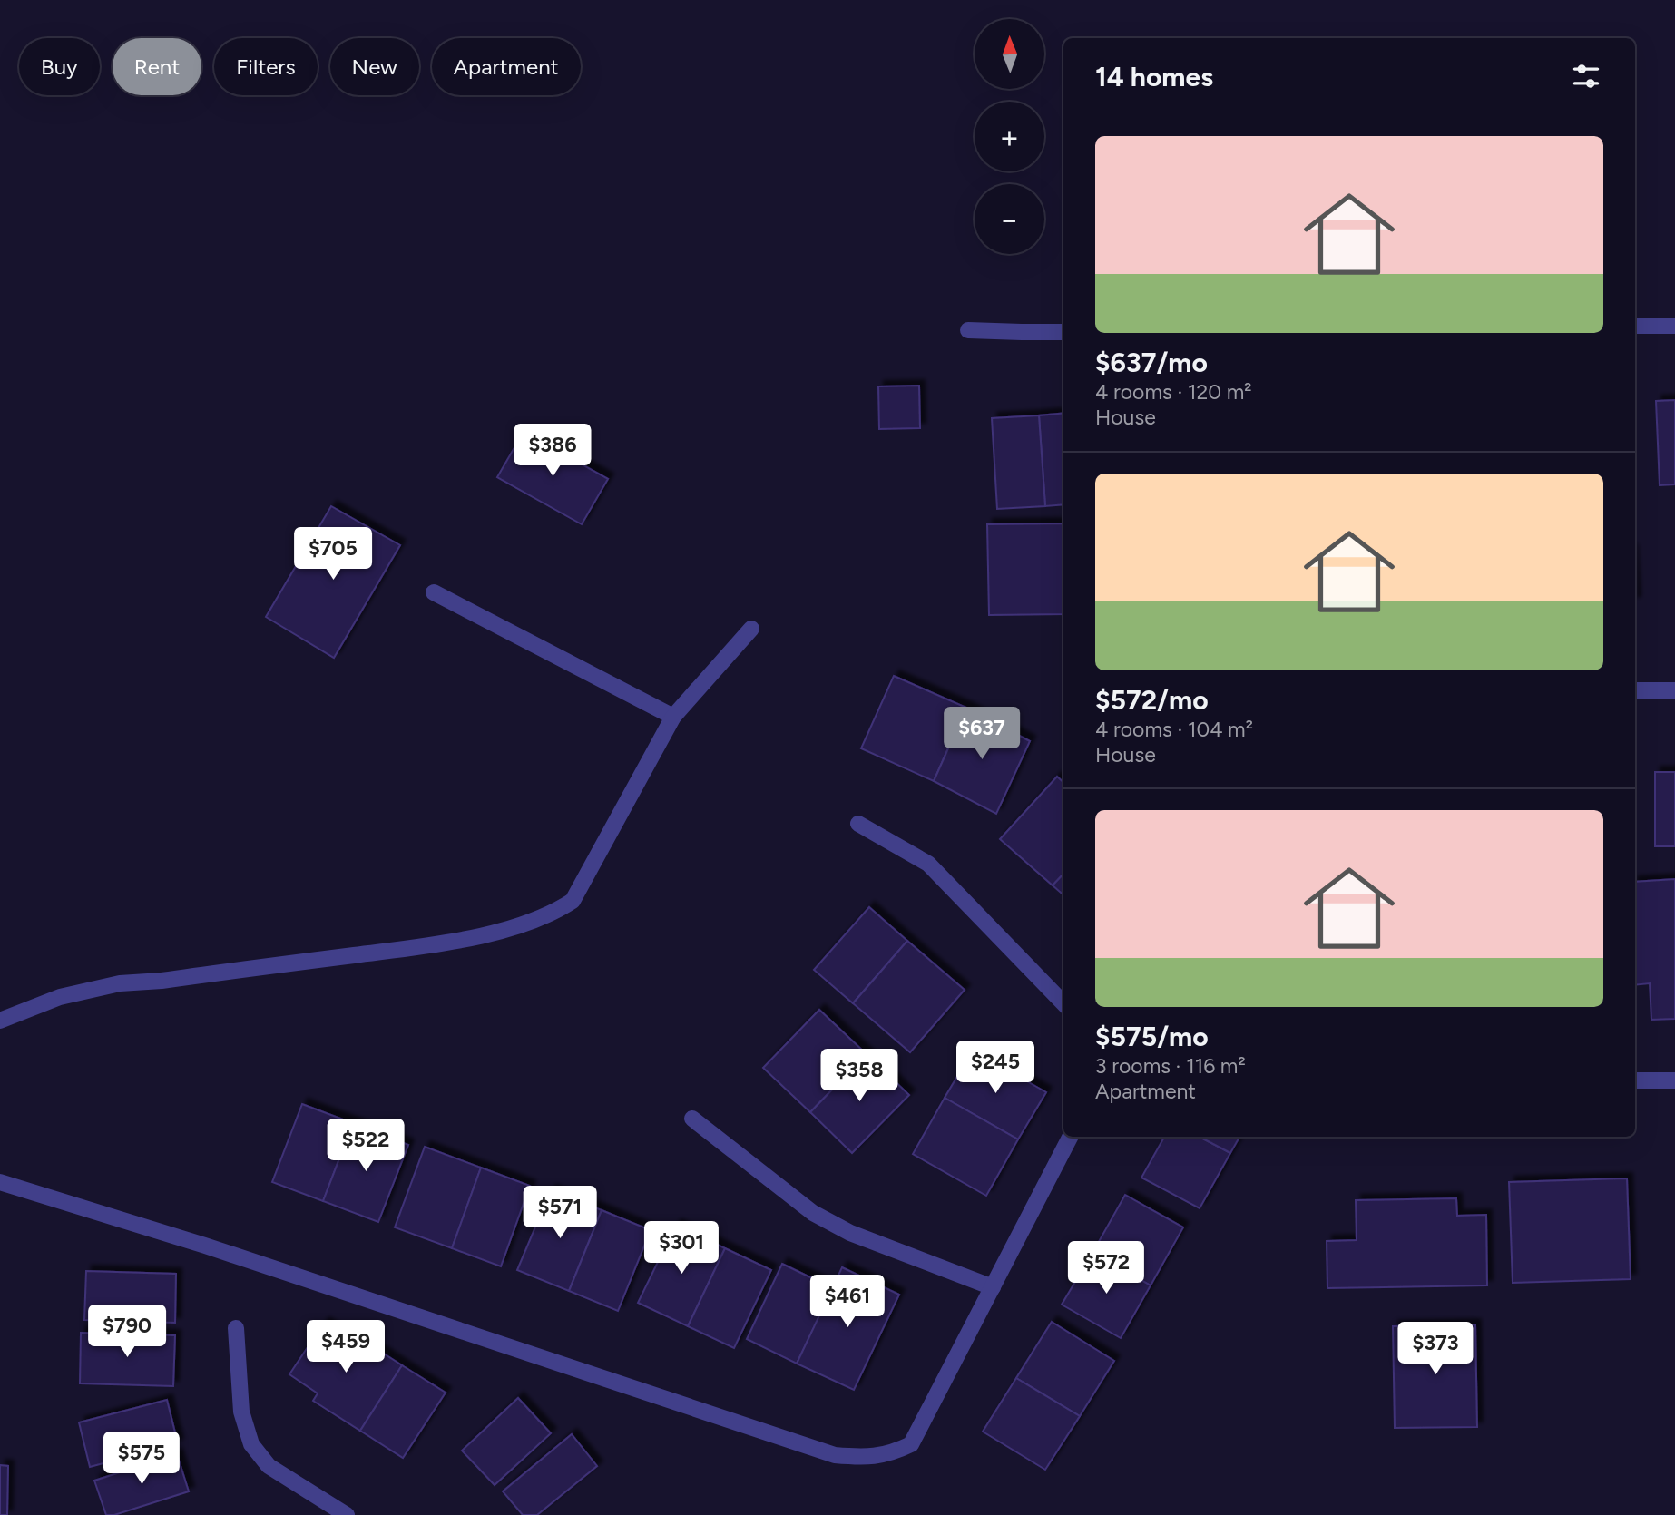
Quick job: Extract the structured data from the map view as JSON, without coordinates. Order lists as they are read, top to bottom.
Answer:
{
  "north": "top",
  "page": {
    "map_buttons": ["+", "−"],
    "chip": [
      "Buy",
      "Rent",
      "Filters",
      "New",
      "Apartment"
    ],
    "heading": "14 homes",
    "list": [
      {
        "name": "$637/mo",
        "note": "4 rooms · 120 m² · House"
      },
      {
        "name": "$572/mo",
        "note": "4 rooms · 104 m² · House"
      },
      {
        "name": "$575/mo",
        "note": "3 rooms · 116 m² · Apartment"
      }
    ],
    "price": [
      "$386",
      "$705",
      "$637",
      "$245",
      "$358",
      "$522",
      "$571",
      "$301",
      "$572",
      "$461",
      "$790",
      "$459",
      "$373",
      "$575"
    ]
  }
}
